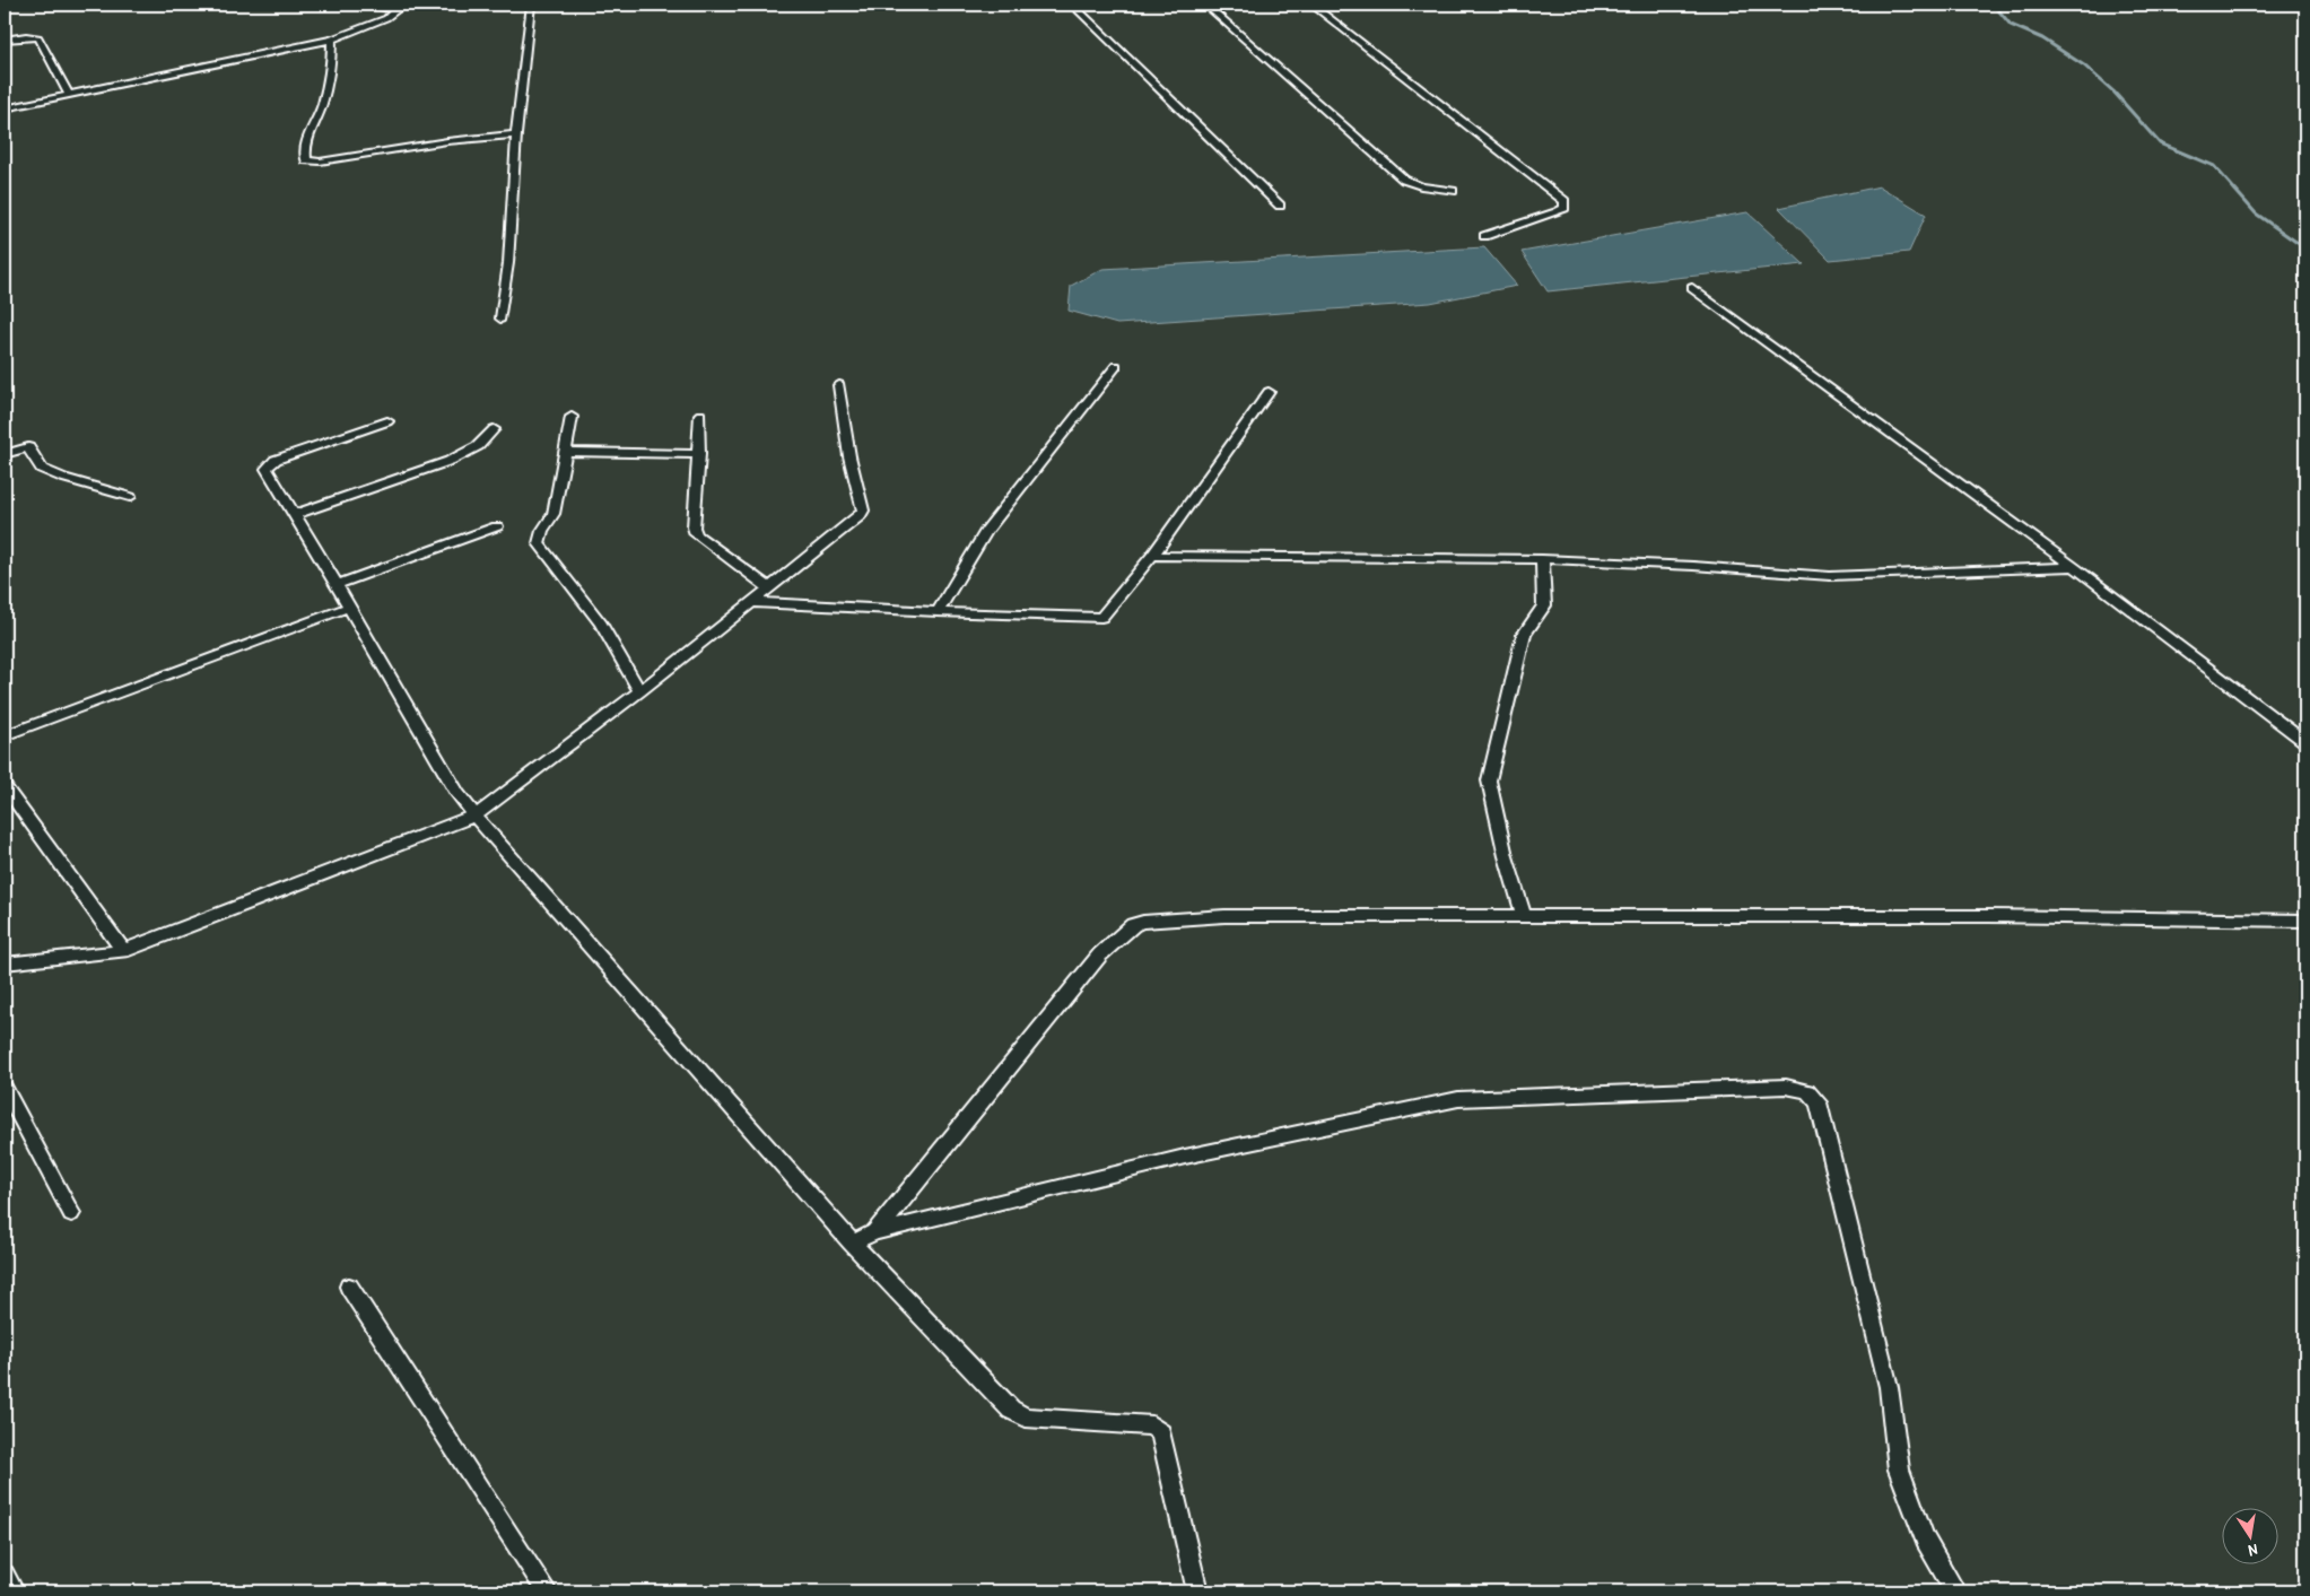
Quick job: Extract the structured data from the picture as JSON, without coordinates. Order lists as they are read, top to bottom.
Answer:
{
  "north": "bottom"
}
